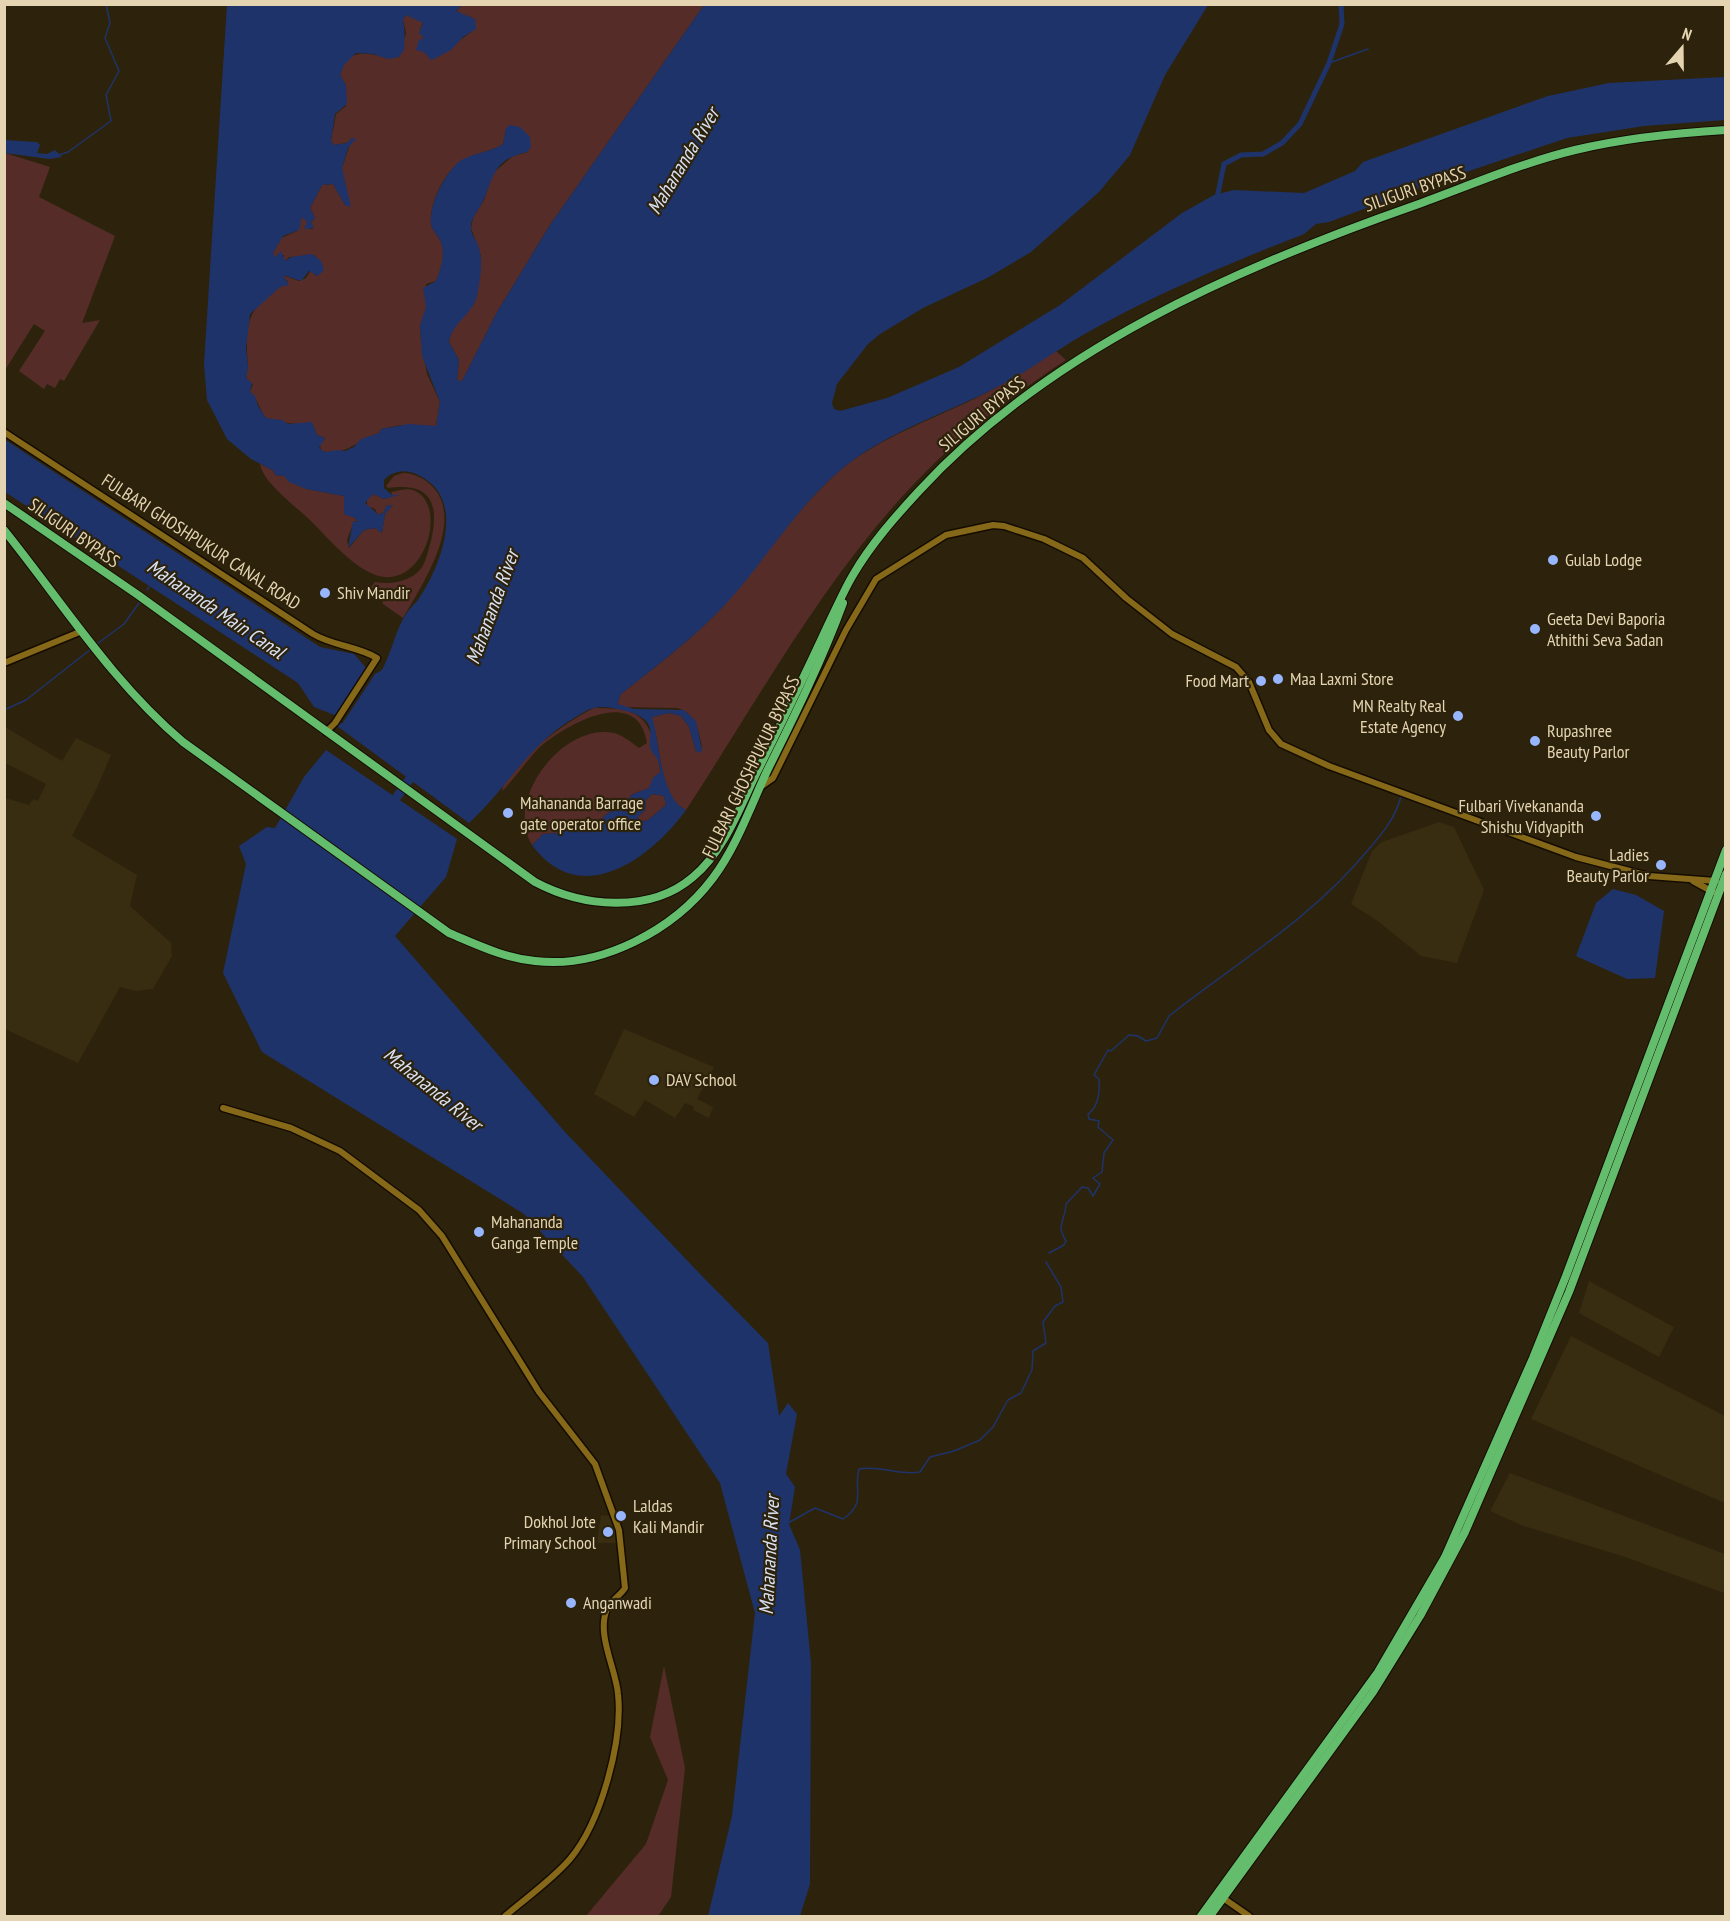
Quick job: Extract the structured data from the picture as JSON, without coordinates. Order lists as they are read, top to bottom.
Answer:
{
  "streets": {
    "highway": ["SILIGURI BYPASS", "FULBARI GHOSHPUKUR BYPASS"],
    "main road": ["FULBARI GHOSHPUKUR CANAL ROAD"]
  },
  "crossings": [
    ["SILIGURI BYPASS", "FULBARI GHOSHPUKUR CANAL ROAD"],
    ["SILIGURI BYPASS", "FULBARI GHOSHPUKUR BYPASS"]
  ],
  "water": ["Mahananda River", "Mahananda Main Canal"],
  "places": [
    "Gulab Lodge",
    "Shiv Mandir",
    "Geeta Devi Baporia Athithi Seva Sadan",
    "Maa Laxmi Store",
    "Food Mart",
    "MN Realty Real Estate Agency",
    "Rupashree Beauty Parlor",
    "Mahananda Barrage gate operator office",
    "Fulbari Vivekananda Shishu Vidyapith",
    "Ladies Beauty Parlor",
    "DAV School",
    "Mahananda Ganga Temple",
    "Laldas Kali Mandir",
    "Dokhol Jote Primary School",
    "Anganwadi"
  ],
  "north": "top"
}
